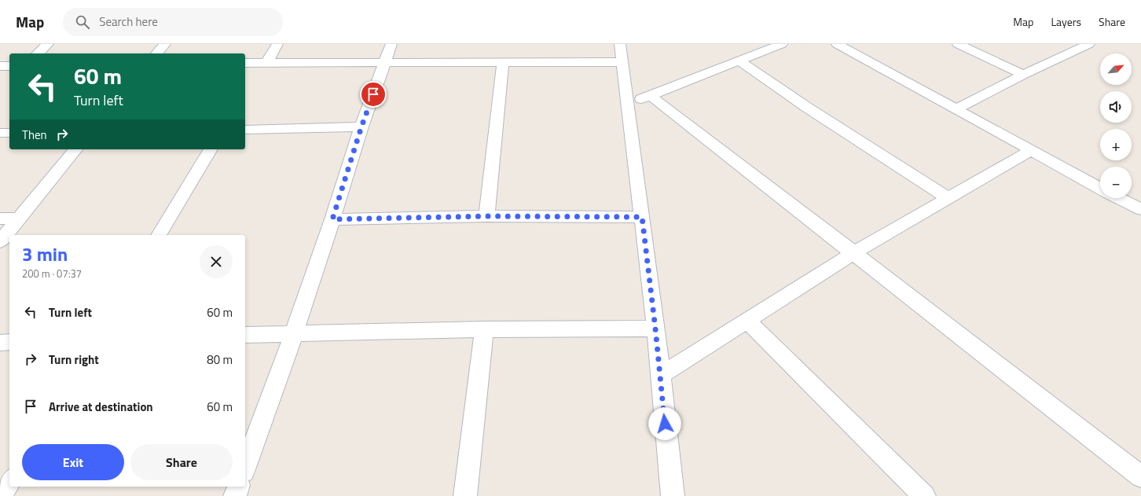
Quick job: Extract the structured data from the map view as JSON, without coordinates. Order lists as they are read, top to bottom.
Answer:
{
  "north": "top right",
  "page": {
    "header": "Map",
    "search": "Search here",
    "nav": ["Map", "Layers", "Share"],
    "map_buttons": ["+", "−"],
    "turn": ["60 m", "Turn left"],
    "then": "Then",
    "heading": ["3 min", "200 m · 07:37"],
    "list": [
      {
        "name": "Turn left",
        "value": "60 m"
      },
      {
        "name": "Turn right",
        "value": "80 m"
      },
      {
        "name": "Arrive at destination",
        "value": "60 m"
      }
    ],
    "buttons": ["Exit", "Share"]
  }
}
